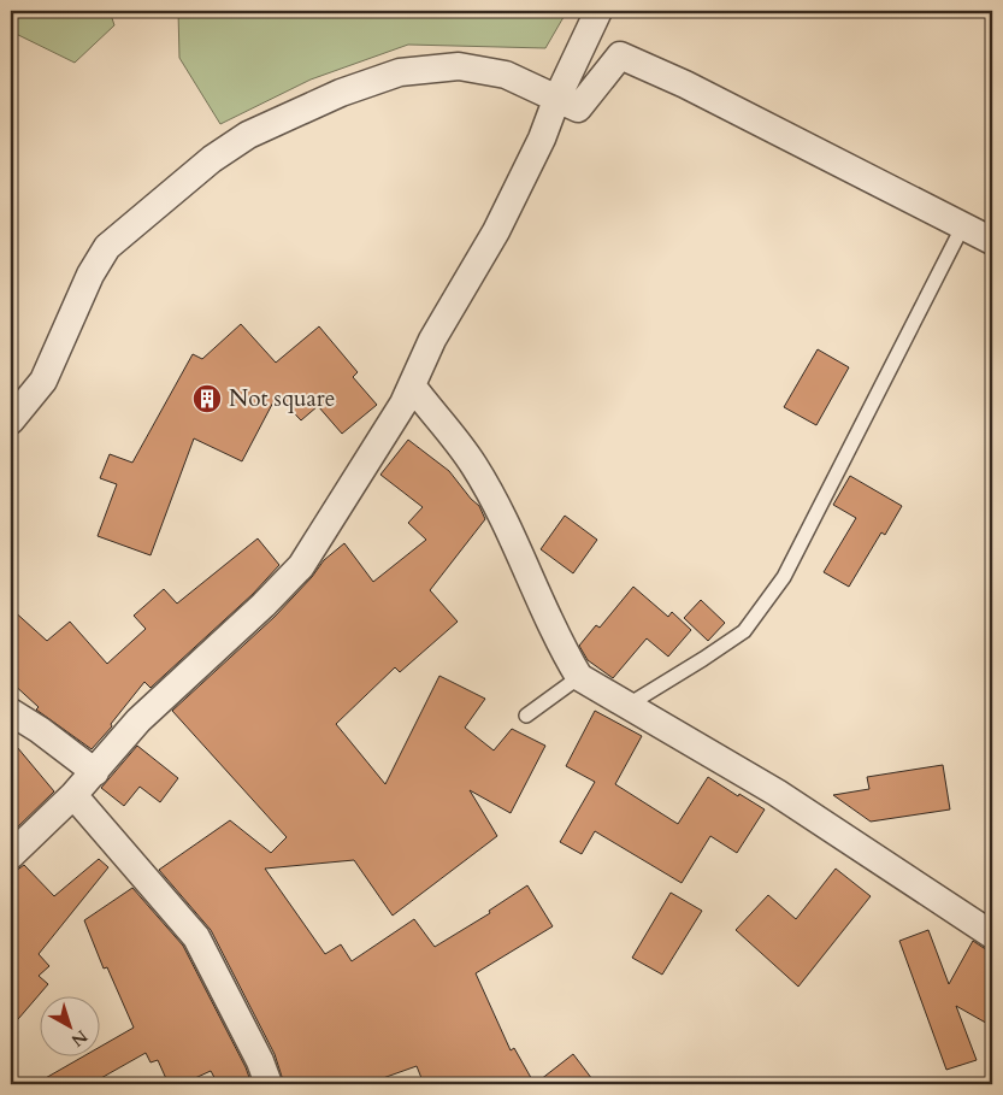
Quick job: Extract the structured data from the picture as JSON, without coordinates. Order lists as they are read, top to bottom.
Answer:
{
  "places": {
    "building": ["Not square"]
  },
  "north": "bottom right"
}
